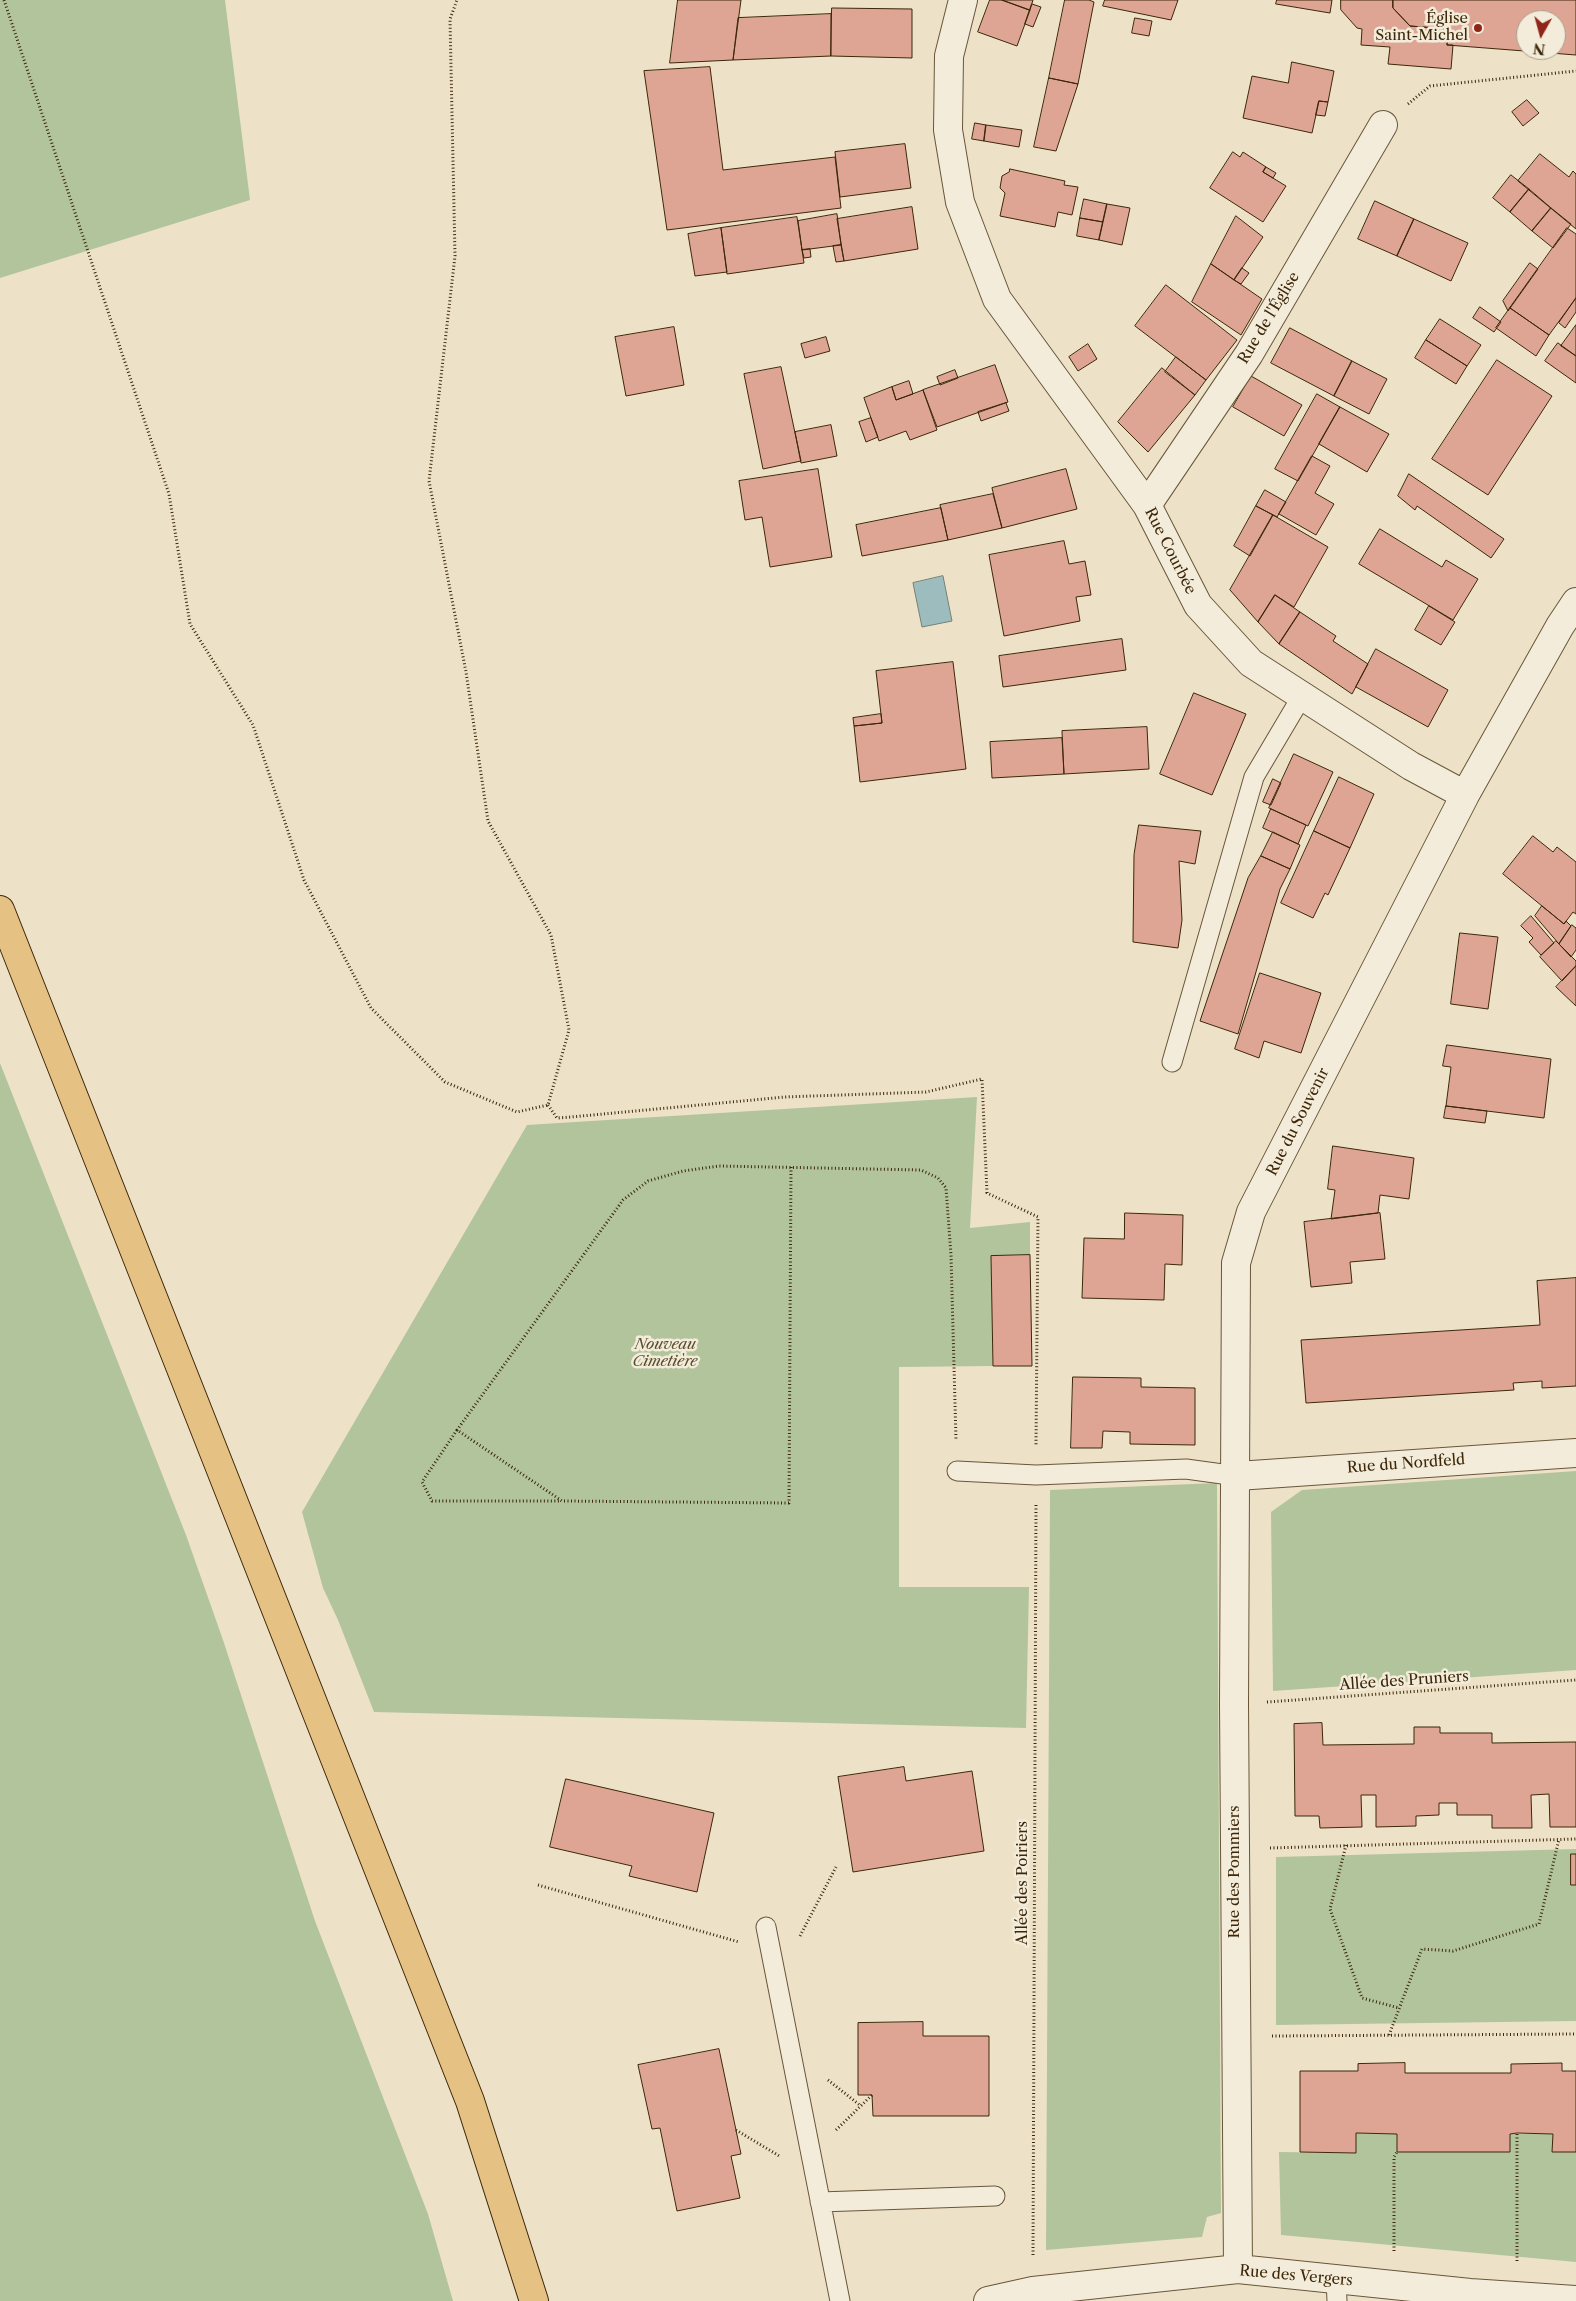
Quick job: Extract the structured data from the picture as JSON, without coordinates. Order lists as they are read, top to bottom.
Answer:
{
  "streets": {
    "street": [
      "Rue de l'Église",
      "Rue Courbée",
      "Rue du Souvenir",
      "Rue du Nordfeld",
      "Rue des Pommiers",
      "Rue des Vergers"
    ],
    "path": ["Allée des Pruniers", "Allée des Poiriers"]
  },
  "crossings": [
    ["Rue de l'Église", "Rue Courbée"],
    ["Rue Courbée", "Rue du Souvenir"],
    ["Rue du Souvenir", "Rue du Nordfeld"],
    ["Rue du Souvenir", "Rue des Pommiers"],
    ["Rue du Nordfeld", "Rue des Pommiers"],
    ["Allée des Pruniers", "Rue des Pommiers"],
    ["Rue des Pommiers", "Rue des Vergers"],
    ["Allée des Poiriers", "Rue des Vergers"]
  ],
  "parks": ["Nouveau Cimetière"],
  "places": ["Église Saint-Michel"],
  "north": "bottom"
}
